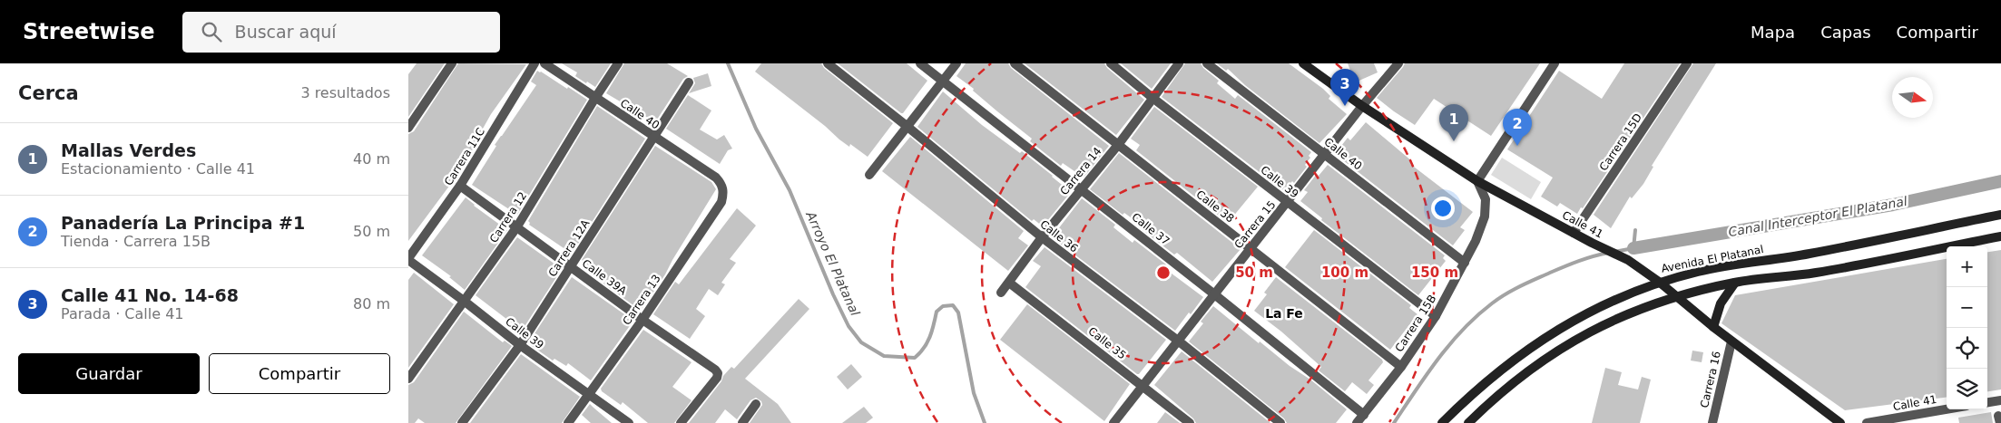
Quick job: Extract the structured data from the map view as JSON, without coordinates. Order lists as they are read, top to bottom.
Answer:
{
  "streets": {
    "main road": ["Calle 41", "Avenida El Platanal"],
    "street": [
      "Calle 40",
      "Carrera 15D",
      "Carrera 11C",
      "Carrera 14",
      "Calle 39",
      "Calle 38",
      "Carrera 12",
      "Carrera 15",
      "Calle 37",
      "Calle 36",
      "Carrera 12A",
      "Calle 39A",
      "Carrera 13",
      "Carrera 15B",
      "Calle 35",
      "Carrera 16"
    ]
  },
  "crossings": [
    ["Calle 40", "Carrera 12"],
    ["Calle 40", "Carrera 15"],
    ["Calle 40", "Carrera 12A"],
    ["Calle 40", "Carrera 13"],
    ["Calle 40", "Carrera 15B"],
    ["Carrera 15D", "Calle 41"],
    ["Carrera 11C", "Calle 39"],
    ["Carrera 11C", "Calle 39A"],
    ["Carrera 14", "Calle 39"],
    ["Carrera 14", "Calle 38"],
    ["Carrera 14", "Calle 37"],
    ["Carrera 14", "Calle 36"],
    ["Carrera 14", "Calle 35"],
    ["Calle 39", "Carrera 12"],
    ["Calle 39", "Carrera 15"],
    ["Calle 39", "Carrera 12A"],
    ["Calle 39", "Carrera 13"],
    ["Calle 39", "Carrera 15B"],
    ["Calle 38", "Carrera 15"],
    ["Calle 38", "Carrera 15B"],
    ["Carrera 12", "Calle 39A"],
    ["Carrera 15", "Calle 41"],
    ["Carrera 15", "Calle 37"],
    ["Carrera 15", "Calle 36"],
    ["Carrera 15", "Calle 35"],
    ["Calle 41", "Avenida El Platanal"],
    ["Calle 41", "Carrera 15B"],
    ["Calle 41", "Carrera 16"],
    ["Calle 37", "Carrera 15B"],
    ["Carrera 12A", "Calle 39A"],
    ["Calle 39A", "Carrera 13"]
  ],
  "districts": ["La Fe"],
  "water": ["Canal Interceptor El Platanal", "Arroyo El Platanal"],
  "north": "right",
  "page": {
    "header": "Streetwise",
    "search": "Buscar aquí",
    "nav": ["Mapa", "Capas", "Compartir"],
    "heading": ["Cerca", "3 resultados"],
    "pins": ["3", "1", "2"],
    "list": [
      {
        "mark": "1",
        "name": "Mallas Verdes",
        "note": "Estacionamiento · Calle 41",
        "value": "40 m"
      },
      {
        "mark": "2",
        "name": "Panadería La Principa #1",
        "note": "Tienda · Carrera 15B",
        "value": "50 m"
      },
      {
        "mark": "3",
        "name": "Calle 41 No. 14-68",
        "note": "Parada · Calle 41",
        "value": "80 m"
      }
    ],
    "map_buttons": ["+", "−"],
    "buttons": ["Guardar", "Compartir"]
  },
  "rings": ["50 m", "100 m", "150 m"]
}
